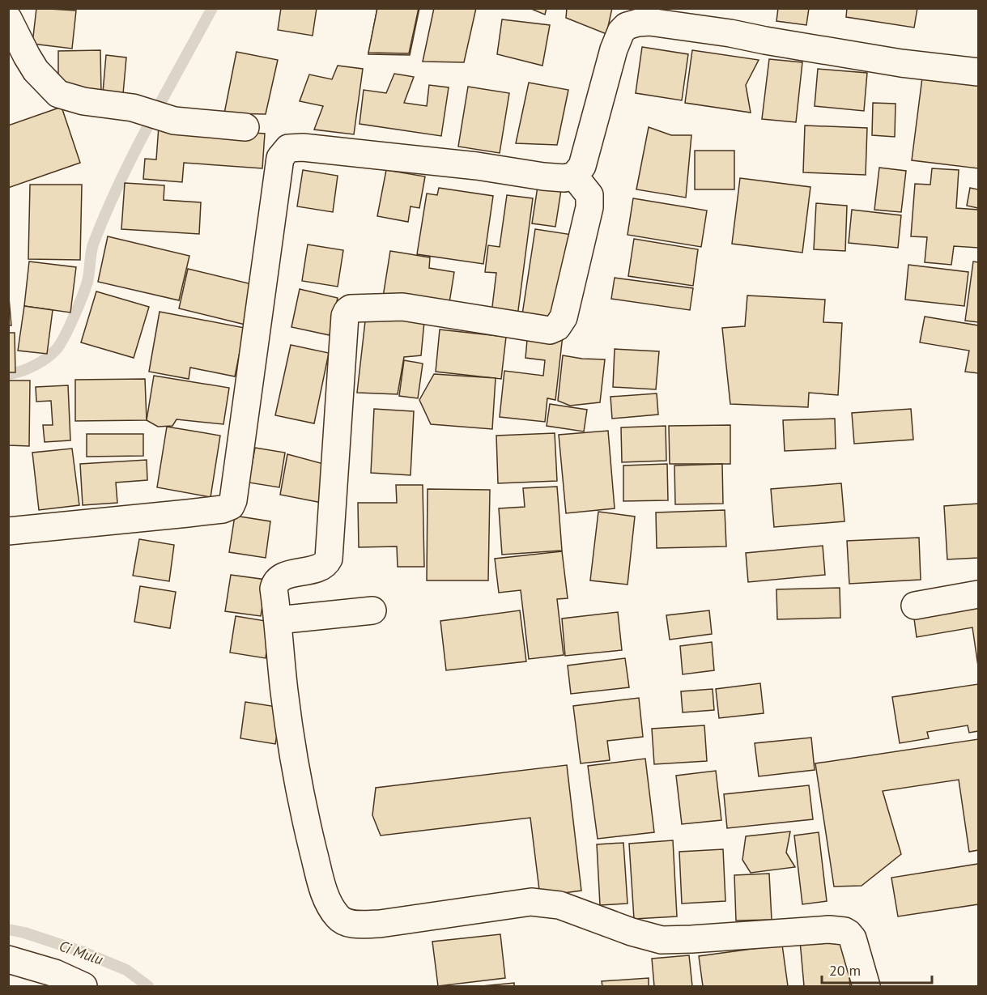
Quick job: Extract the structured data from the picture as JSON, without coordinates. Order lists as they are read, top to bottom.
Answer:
{
  "water": ["Ci Mulu"],
  "scale_bar": "20 m"
}
